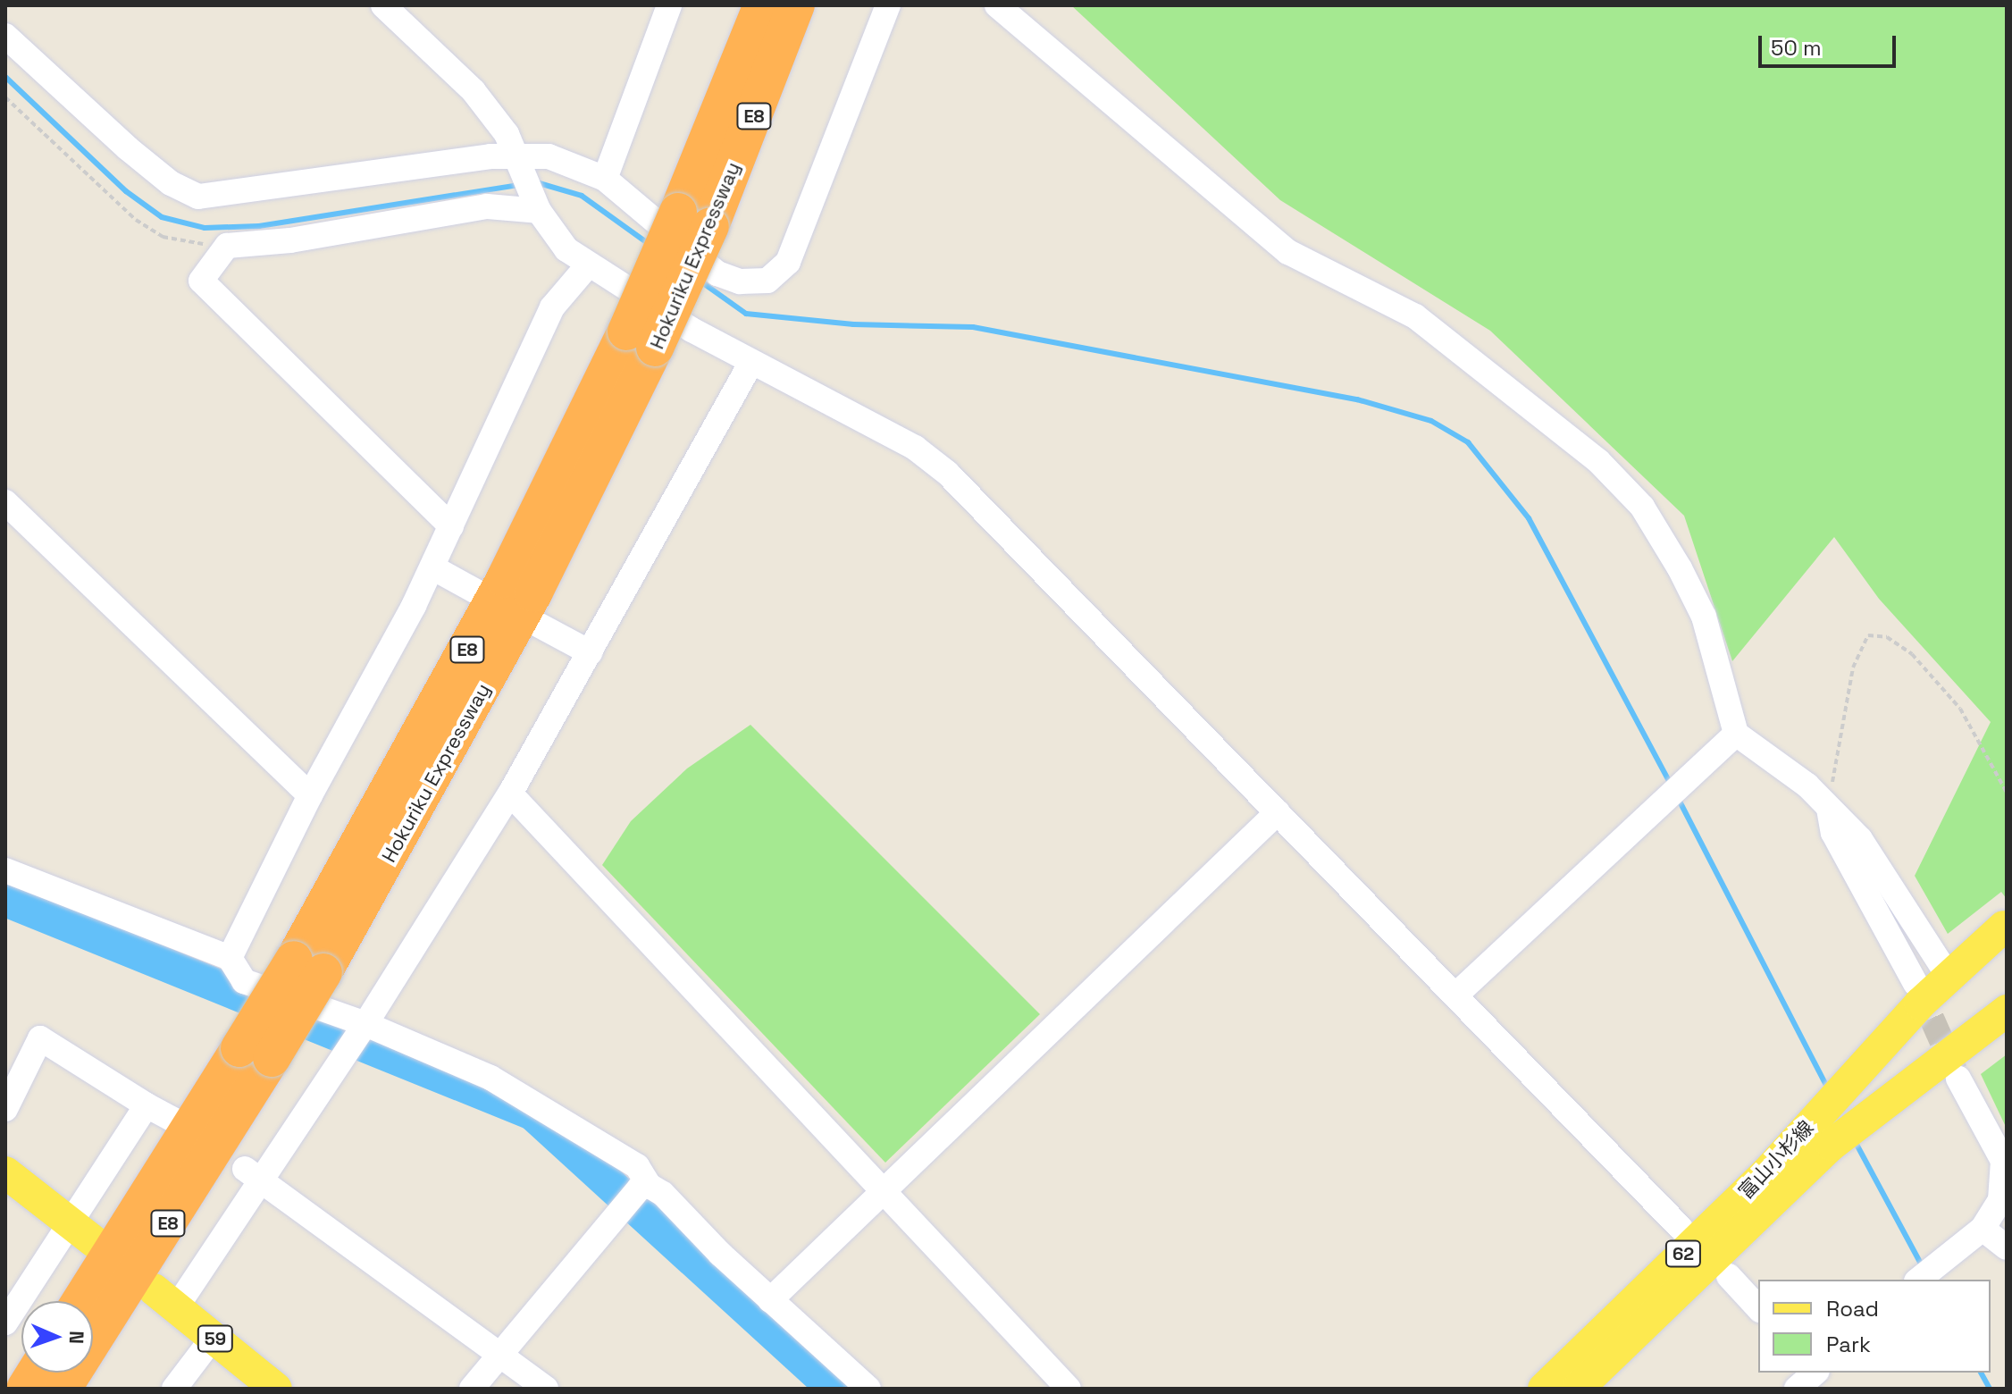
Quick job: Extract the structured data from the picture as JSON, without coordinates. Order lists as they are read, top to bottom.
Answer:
{
  "streets": {
    "highway": ["E8", "Hokuriku Expressway"],
    "main road": ["富山小杉線", "62", "59"]
  },
  "legend": ["Road", "Park"],
  "scale_bar": "50 m",
  "north": "right"
}
